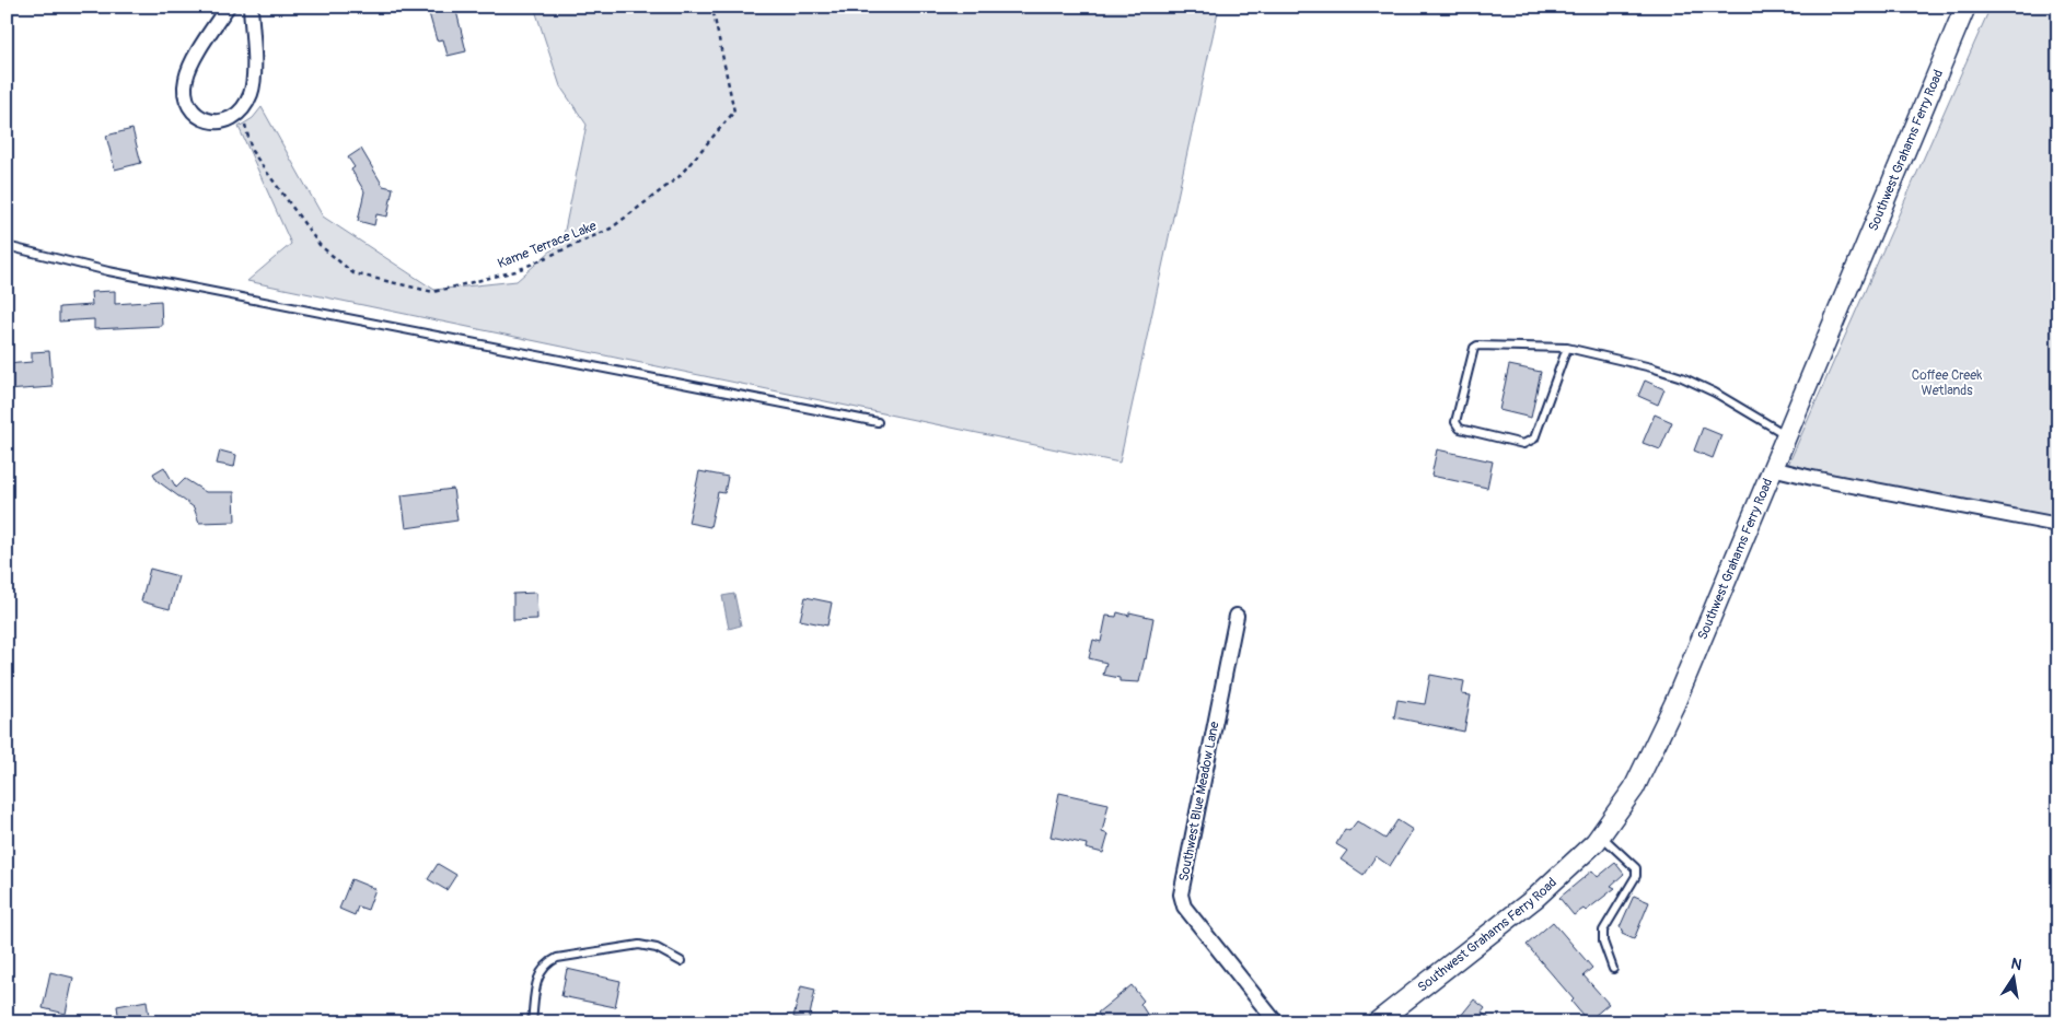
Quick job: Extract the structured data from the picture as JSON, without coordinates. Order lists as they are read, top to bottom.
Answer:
{
  "streets": {
    "main road": ["Southwest Grahams Ferry Road"],
    "street": ["Southwest Blue Meadow Lane"],
    "path": ["Kame Terrace Lake"]
  },
  "parks": ["Coffee Creek Wetlands"],
  "north": "top"
}
